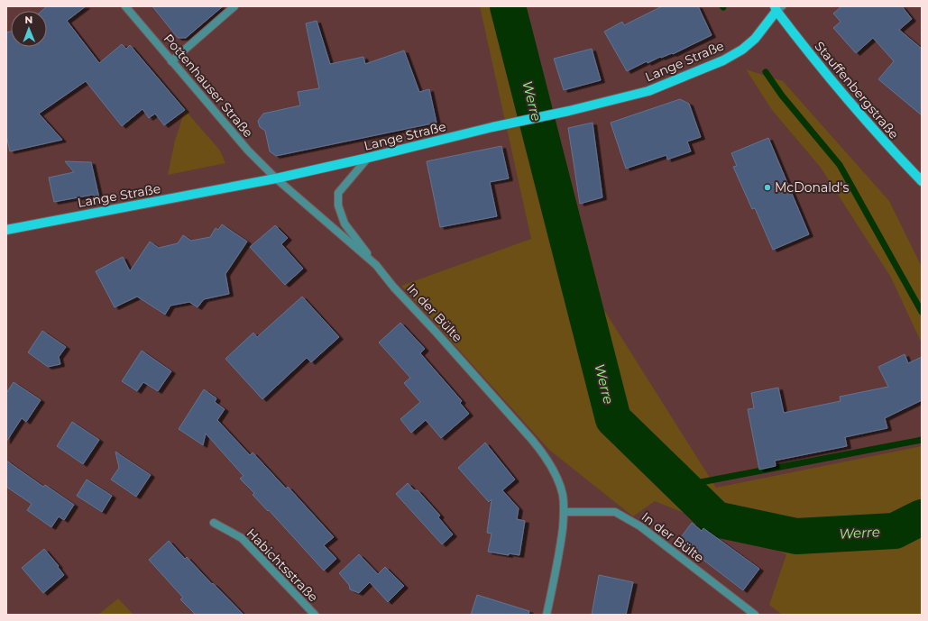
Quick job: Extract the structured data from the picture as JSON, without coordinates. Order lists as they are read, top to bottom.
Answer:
{
  "streets": {
    "main road": ["Lange Straße", "Stauffenbergstraße"],
    "street": ["Pottenhauser Straße", "In der Bülte", "Habichtsstraße"]
  },
  "crossings": [
    ["Lange Straße", "Pottenhauser Straße"],
    ["Lange Straße", "Stauffenbergstraße"],
    ["Lange Straße", "In der Bülte"],
    ["Pottenhauser Straße", "In der Bülte"]
  ],
  "water": ["Werre"],
  "places": ["McDonald's"],
  "north": "top"
}
